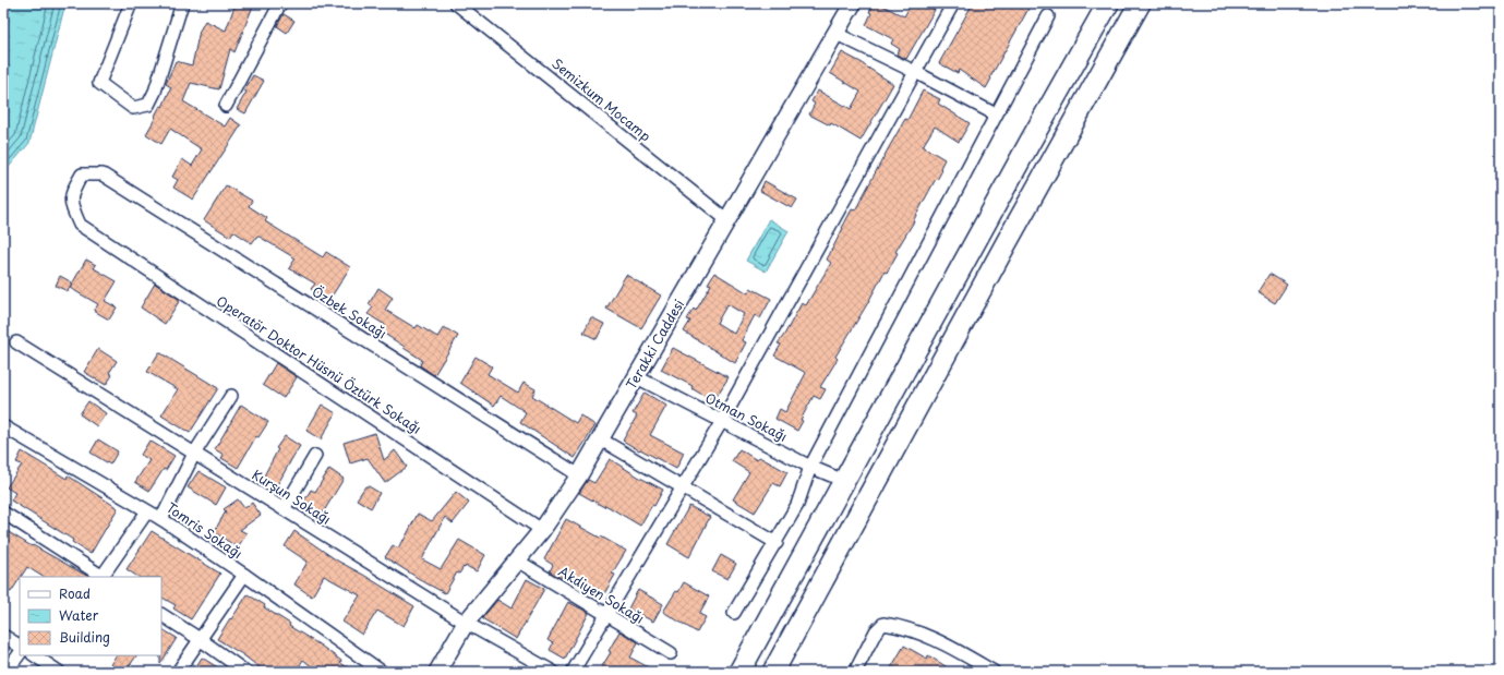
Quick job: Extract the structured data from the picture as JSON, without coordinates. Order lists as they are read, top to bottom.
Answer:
{
  "streets": {
    "street": [
      "Semizkum Mocamp",
      "Özbek Sokağı",
      "Terakki Caddesi",
      "Operatör Doktor Hüsnü Öztürk Sokağı",
      "Otman Sokağı",
      "Kurşun Sokağı",
      "Tomris Sokağı",
      "Akdiyen Sokağı"
    ]
  },
  "crossings": [
    ["Semizkum Mocamp", "Terakki Caddesi"],
    ["Özbek Sokağı", "Terakki Caddesi"],
    ["Özbek Sokağı", "Operatör Doktor Hüsnü Öztürk Sokağı"],
    ["Terakki Caddesi", "Operatör Doktor Hüsnü Öztürk Sokağı"],
    ["Terakki Caddesi", "Otman Sokağı"],
    ["Terakki Caddesi", "Kurşun Sokağı"],
    ["Terakki Caddesi", "Akdiyen Sokağı"]
  ],
  "legend": ["Road", "Water", "Building"]
}
